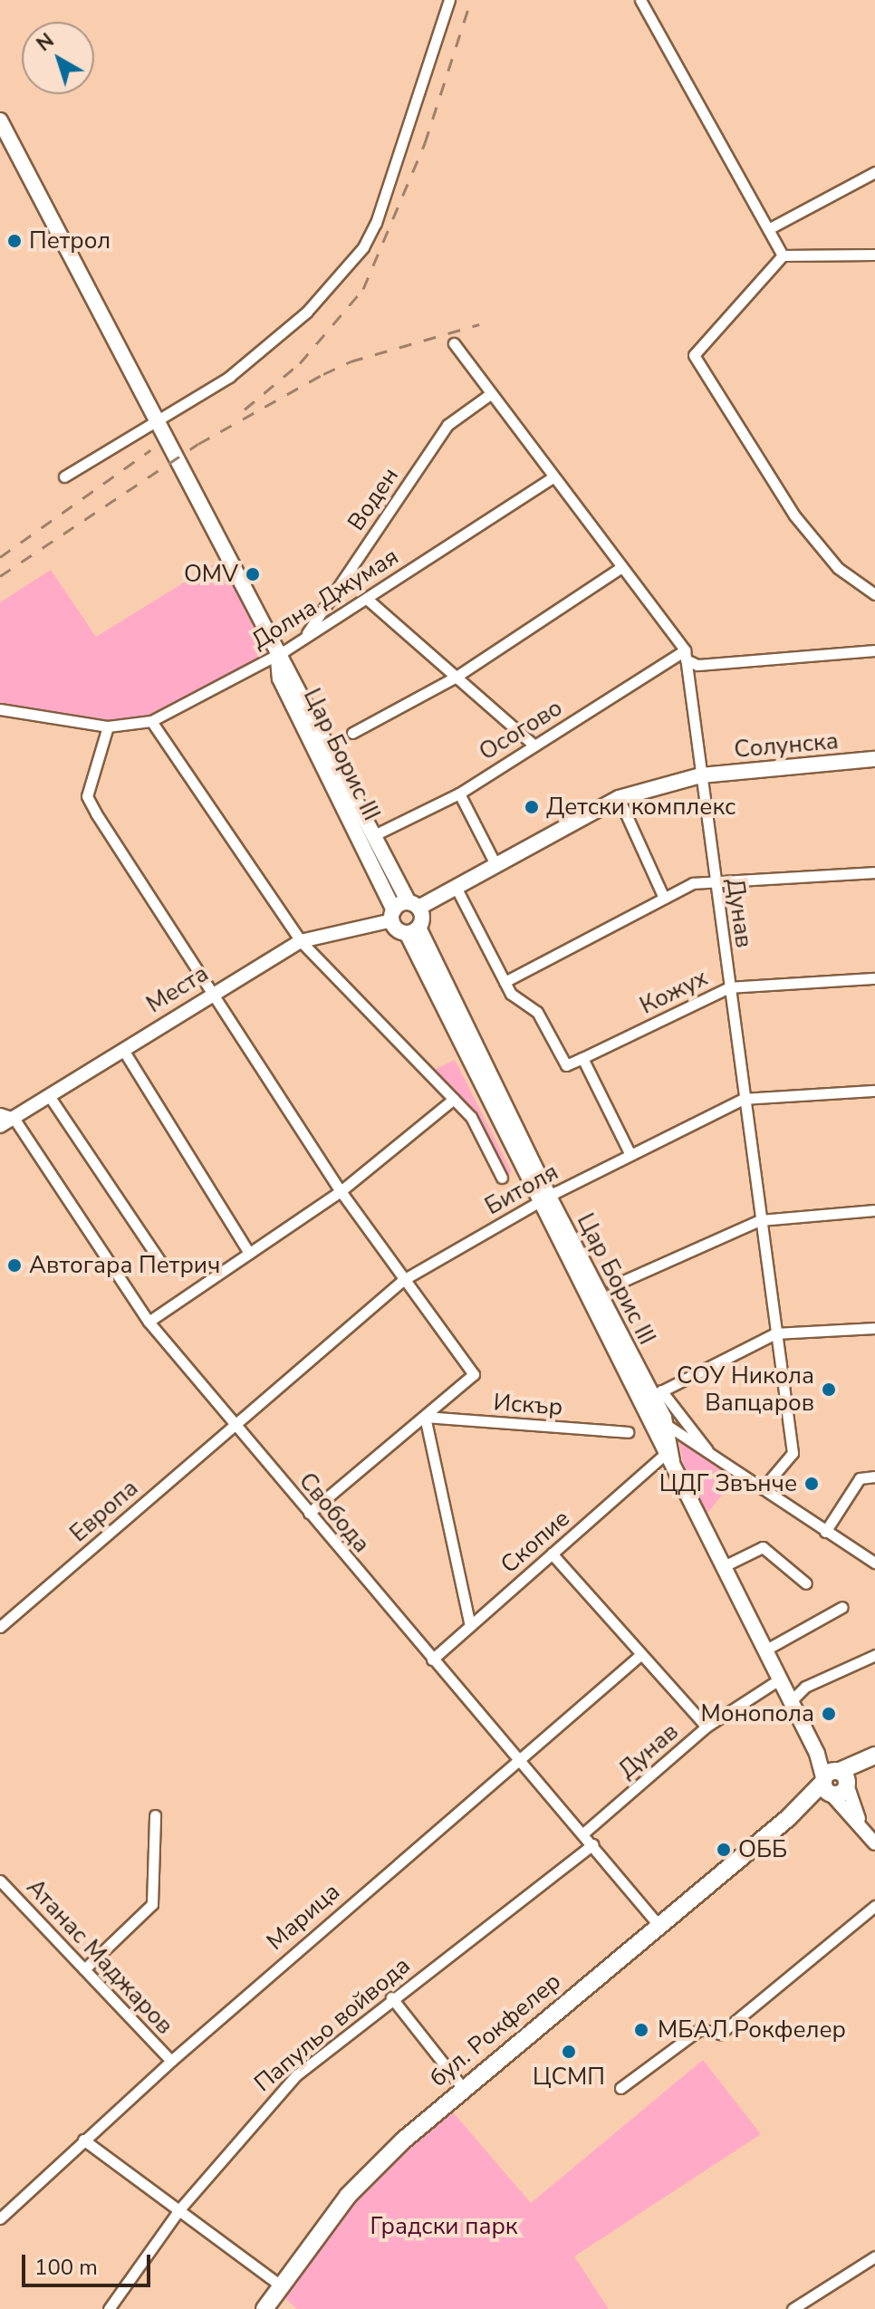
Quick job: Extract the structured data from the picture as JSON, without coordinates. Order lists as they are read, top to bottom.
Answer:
{
  "streets": {
    "main road": ["Солунска", "Цар Борис III", "бул. Рокфелер"],
    "street": [
      "Воден",
      "Долна Джумая",
      "Осогово",
      "Дунав",
      "Места",
      "Кожух",
      "Битоля",
      "Искър",
      "Европа",
      "Свобода",
      "Скопие",
      "Марица",
      "Атанас Маджаров",
      "Папульо войвода"
    ]
  },
  "crossings": [
    ["Воден", "Долна Джумая"],
    ["Долна Джумая", "Цар Борис III"],
    ["Осогово", "Цар Борис III"],
    ["Осогово", "Дунав"],
    ["Солунска", "Дунав"],
    ["Цар Борис III", "Дунав"],
    ["Цар Борис III", "Места"],
    ["Цар Борис III", "Битоля"],
    ["Цар Борис III", "Скопие"],
    ["Цар Борис III", "бул. Рокфелер"],
    ["Дунав", "Кожух"],
    ["Дунав", "Битоля"],
    ["Дунав", "Свобода"],
    ["Места", "Свобода"],
    ["Битоля", "Европа"],
    ["Битоля", "Свобода"],
    ["Европа", "Свобода"],
    ["Свобода", "Скопие"],
    ["Свобода", "Марица"],
    ["Свобода", "Папульо войвода"],
    ["Свобода", "бул. Рокфелер"],
    ["Марица", "Атанас Маджаров"]
  ],
  "parks": ["Градски парк"],
  "places": [
    "Петрол",
    "OMV",
    "Детски комплекс",
    "Автогара Петрич",
    "СОУ Никола Вапцаров",
    "ЦДГ Звънче",
    "Монопола",
    "ОББ",
    "МБАЛ Рокфелер",
    "ЦСМП"
  ],
  "scale_bar": "100 m",
  "north": "top left"
}
